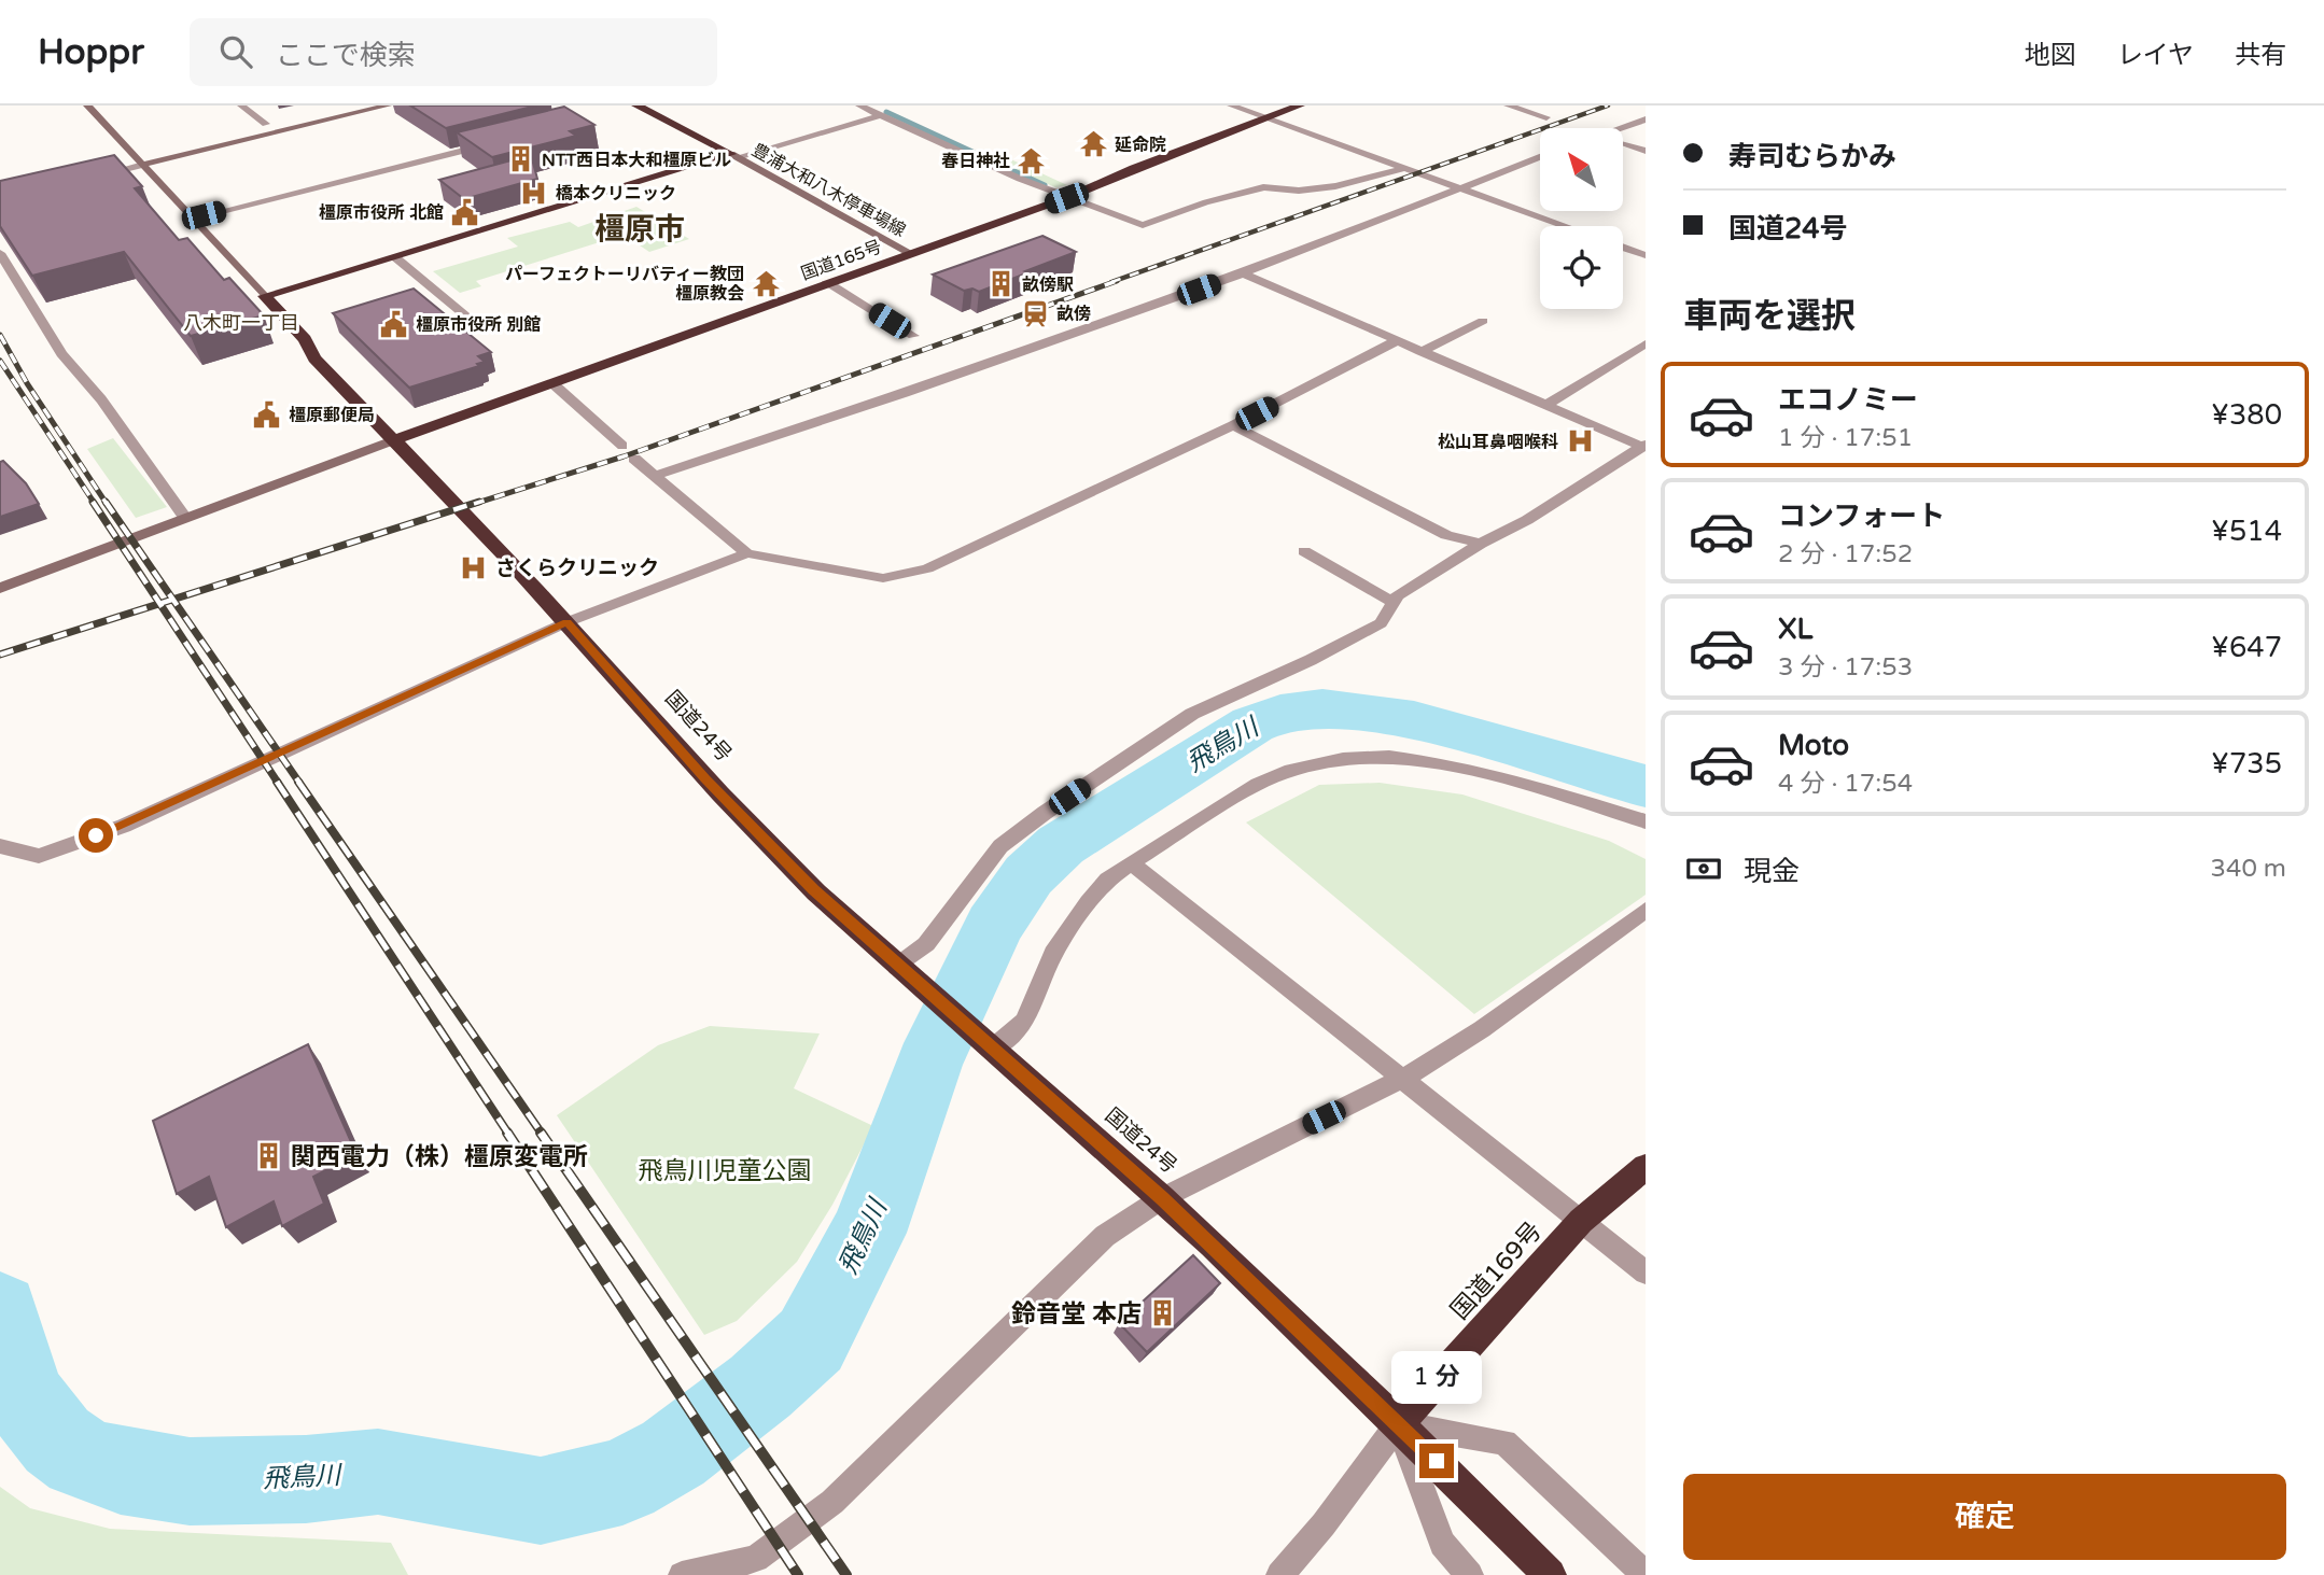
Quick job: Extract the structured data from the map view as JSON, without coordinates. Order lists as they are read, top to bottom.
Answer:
{
  "streets": {
    "highway": ["国道165号", "国道24号", "国道169号"],
    "main road": ["豊浦大和八木停車場線"]
  },
  "crossings": [
    ["豊浦大和八木停車場線", "国道165号"],
    ["国道165号", "国道24号"],
    ["国道24号", "国道169号"]
  ],
  "districts": ["橿原市", "八木町一丁目"],
  "water": ["飛鳥川"],
  "parks": ["飛鳥川児童公園"],
  "places": {
    "temple": ["延命院", "春日神社", "パーフェクトーリバティー教団 橿原教会"],
    "building": [
      "NTT西日本大和橿原ビル",
      "畝傍駅",
      "関西電力（株）橿原変電所",
      "鈴音堂 本店"
    ],
    "hospital": ["橋本クリニック", "松山耳鼻咽喉科", "さくらクリニック"],
    "public building": ["橿原市役所 北館", "橿原市役所 別館", "橿原郵便局"],
    "station": ["畝傍"]
  },
  "north": "top left",
  "page": {
    "header": "Hoppr",
    "search": "ここで検索",
    "nav": ["地図", "レイヤ", "共有"],
    "banner": ["寿司むらかみ", "国道24号"],
    "heading": "車両を選択",
    "list": [
      {
        "name": "エコノミー",
        "note": "1 分 · 17:51",
        "value": "¥380"
      },
      {
        "name": "コンフォート",
        "note": "2 分 · 17:52",
        "value": "¥514"
      },
      {
        "name": "XL",
        "note": "3 分 · 17:53",
        "value": "¥647"
      },
      {
        "name": "Moto",
        "note": "4 分 · 17:54",
        "value": "¥735"
      }
    ],
    "pay": ["現金", "340 m"],
    "bubble": "1 分",
    "buttons": "確定"
  }
}
